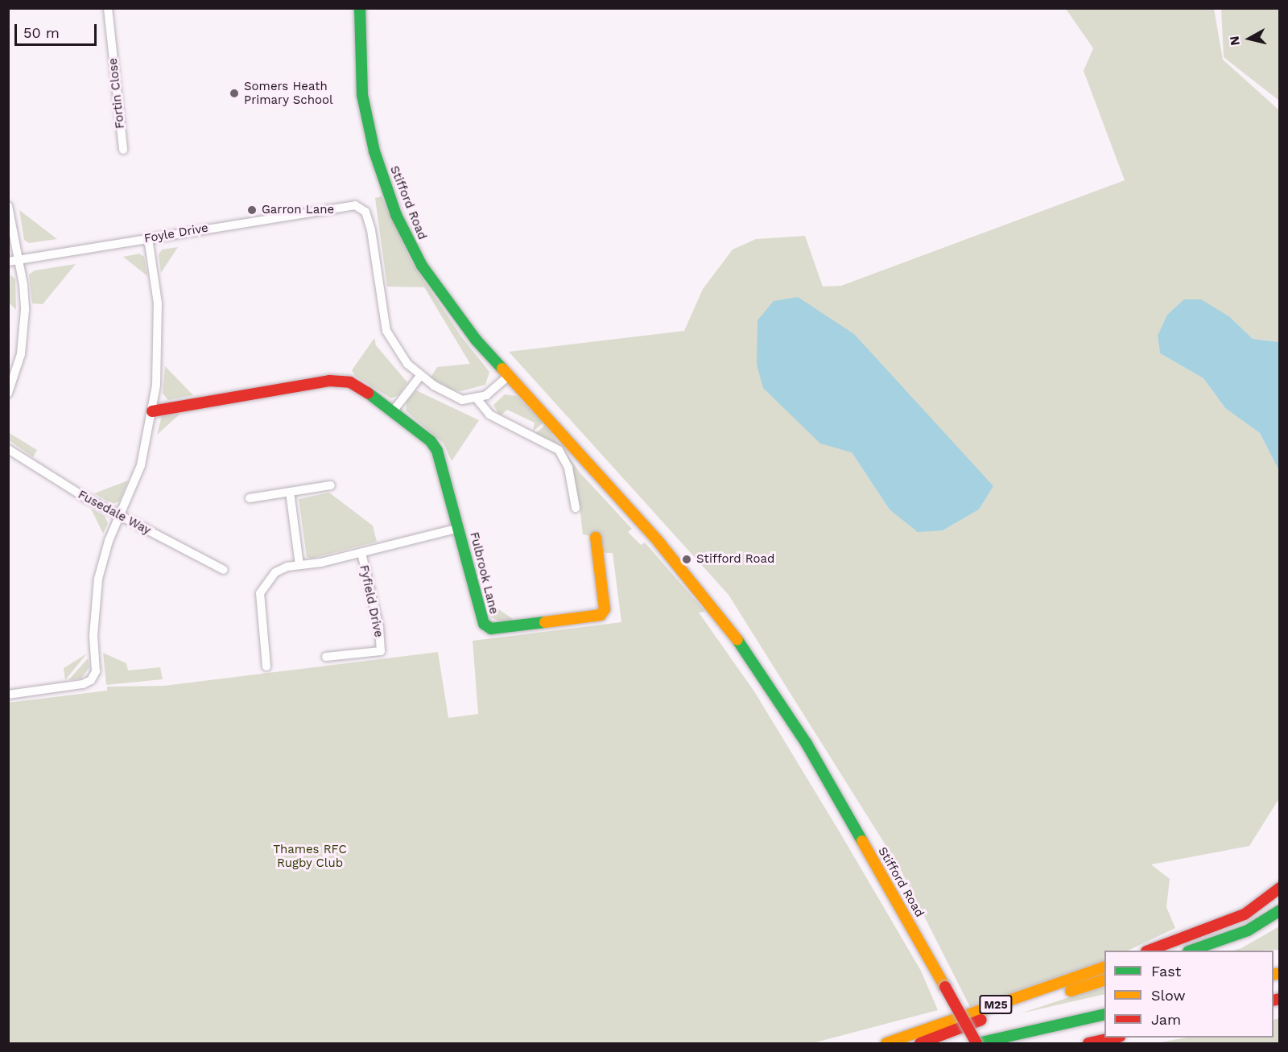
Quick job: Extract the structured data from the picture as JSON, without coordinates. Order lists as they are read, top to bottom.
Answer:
{
  "streets": {
    "main road": ["Stifford Road", "Fulbrook Lane", "M25"],
    "street": [
      "Fortin Close",
      "Foyle Drive",
      "Fusedale Way",
      "Fyfield Drive"
    ]
  },
  "crossings": [
    ["Fulbrook Lane", "Fyfield Drive"]
  ],
  "parks": ["Thames RFC Rugby Club"],
  "places": ["Somers Heath Primary School", "Garron Lane", "Stifford Road"],
  "legend": ["Fast", "Slow", "Jam"],
  "scale_bar": "50 m",
  "north": "left"
}
